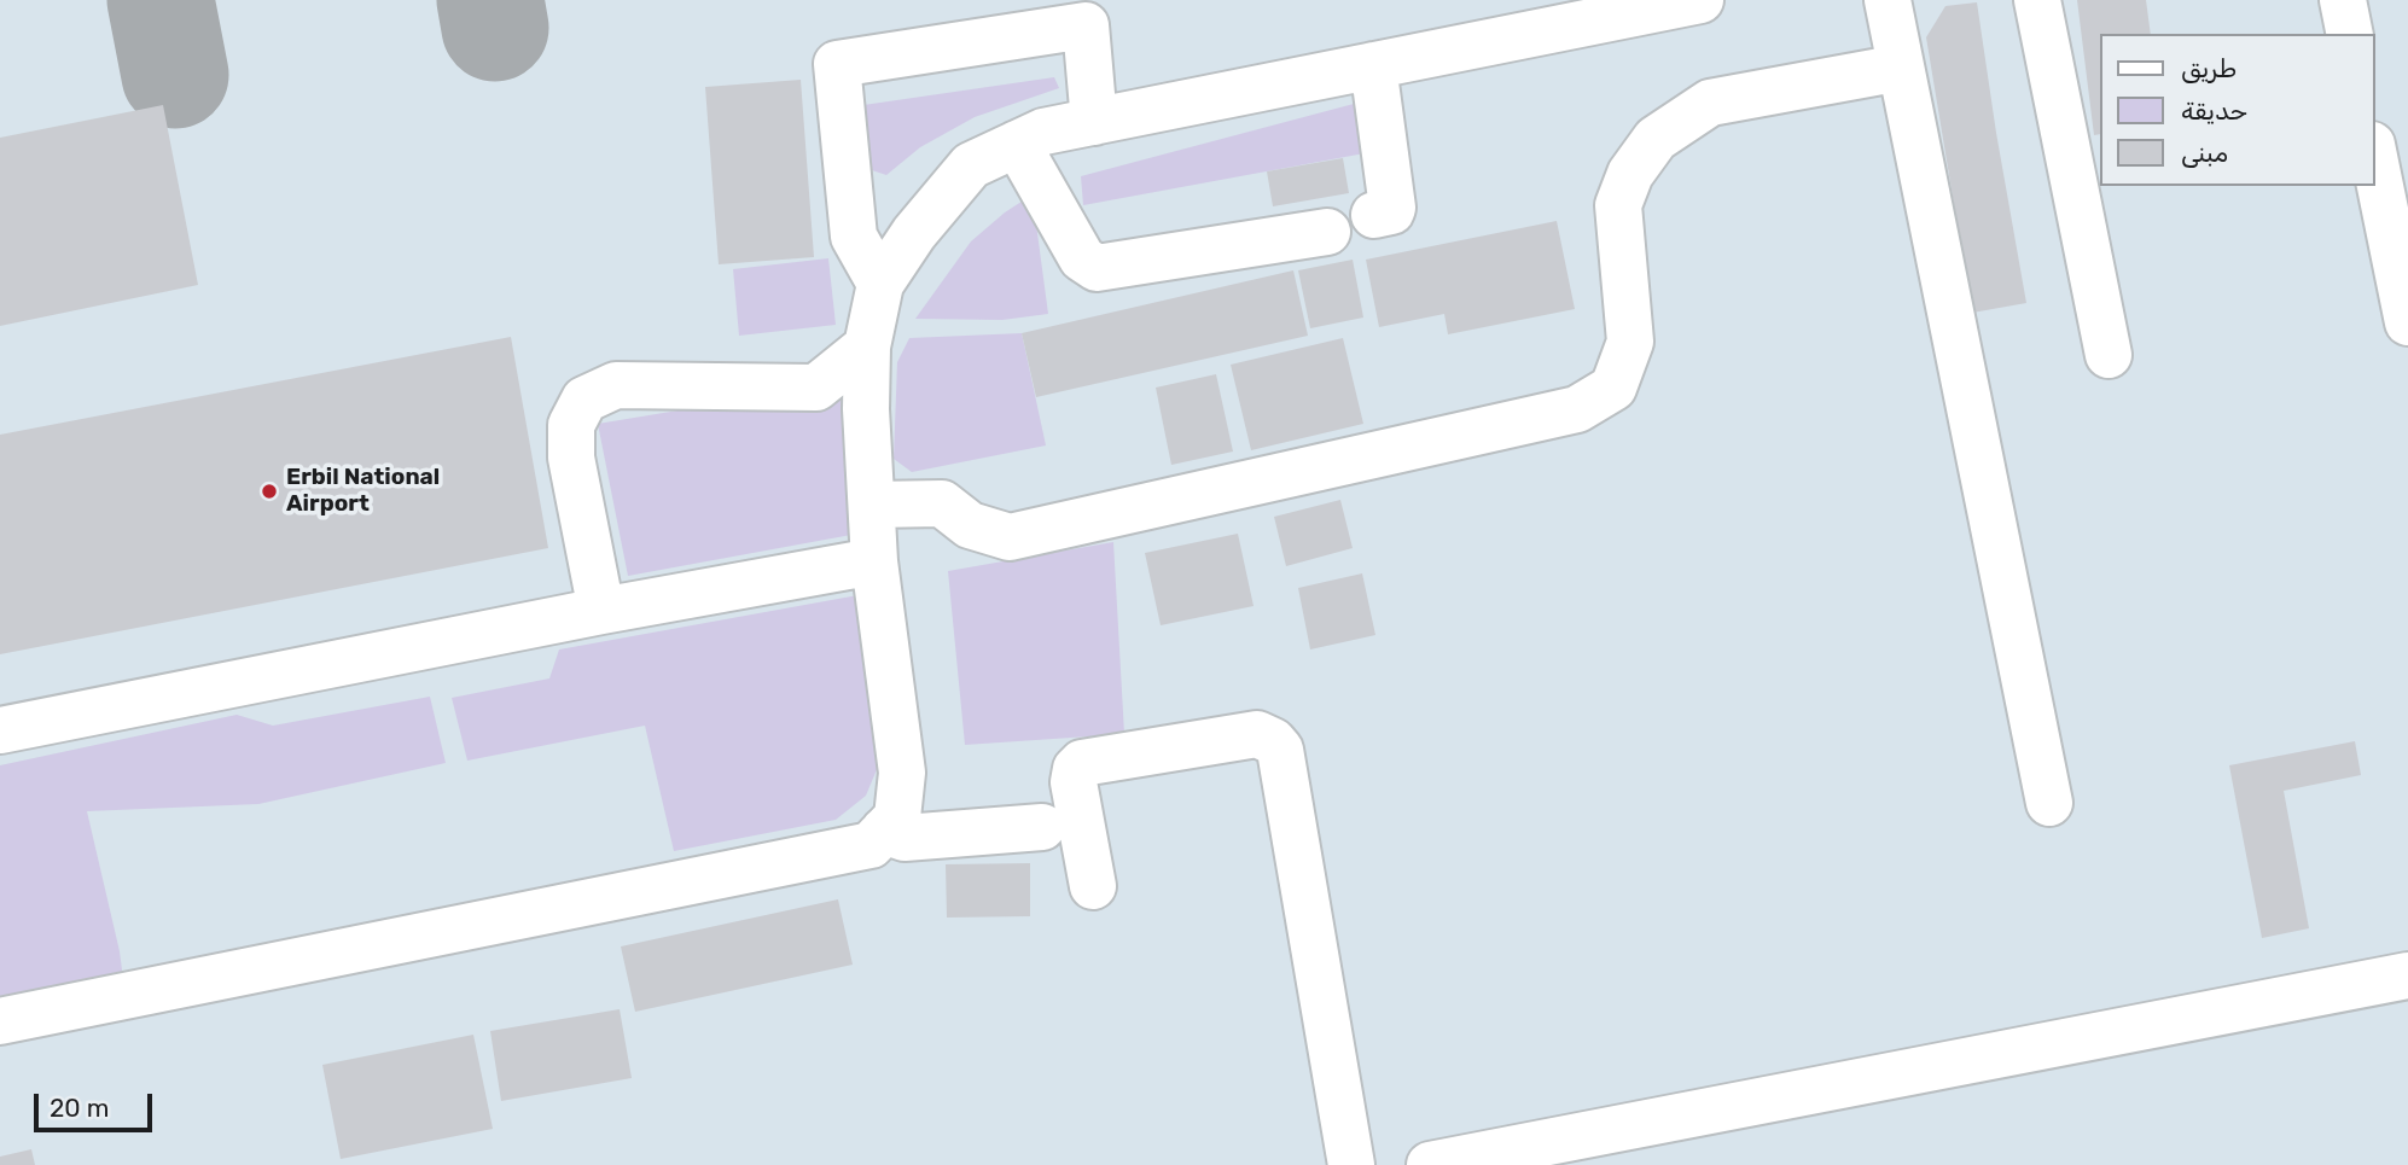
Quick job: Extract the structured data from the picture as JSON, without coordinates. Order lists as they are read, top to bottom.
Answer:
{
  "places": ["Erbil National Airport"],
  "legend": ["طريق", "حديقة", "مبنى"],
  "scale_bar": "20 m"
}
